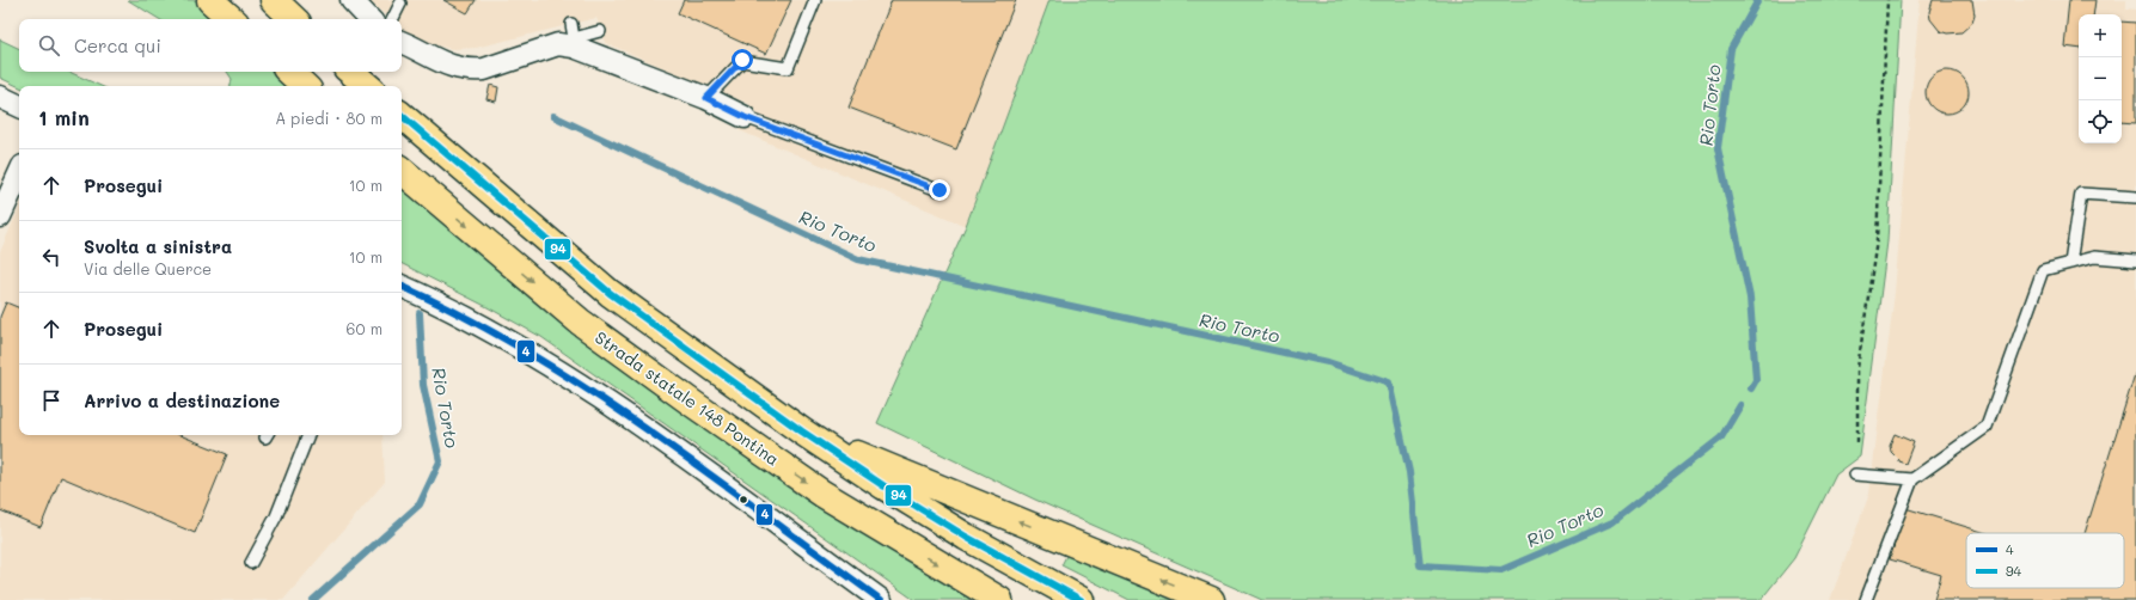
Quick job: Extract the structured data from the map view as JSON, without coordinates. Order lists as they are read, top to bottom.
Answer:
{
  "streets": {
    "highway": ["Strada statale 148 Pontina"]
  },
  "water": ["Rio Torto"],
  "lines": ["transit line 94", "transit line 4"],
  "legend": ["4", "94"],
  "page": {
    "map_buttons": ["+", "−"],
    "search": "Cerca qui",
    "heading": ["1 min", "A piedi · 80 m"],
    "list": [
      ["Prosegui", "10 m"],
      ["Svolta a sinistra", "Via delle Querce", "10 m"],
      ["Prosegui", "60 m"],
      "Arrivo a destinazione"
    ]
  }
}
